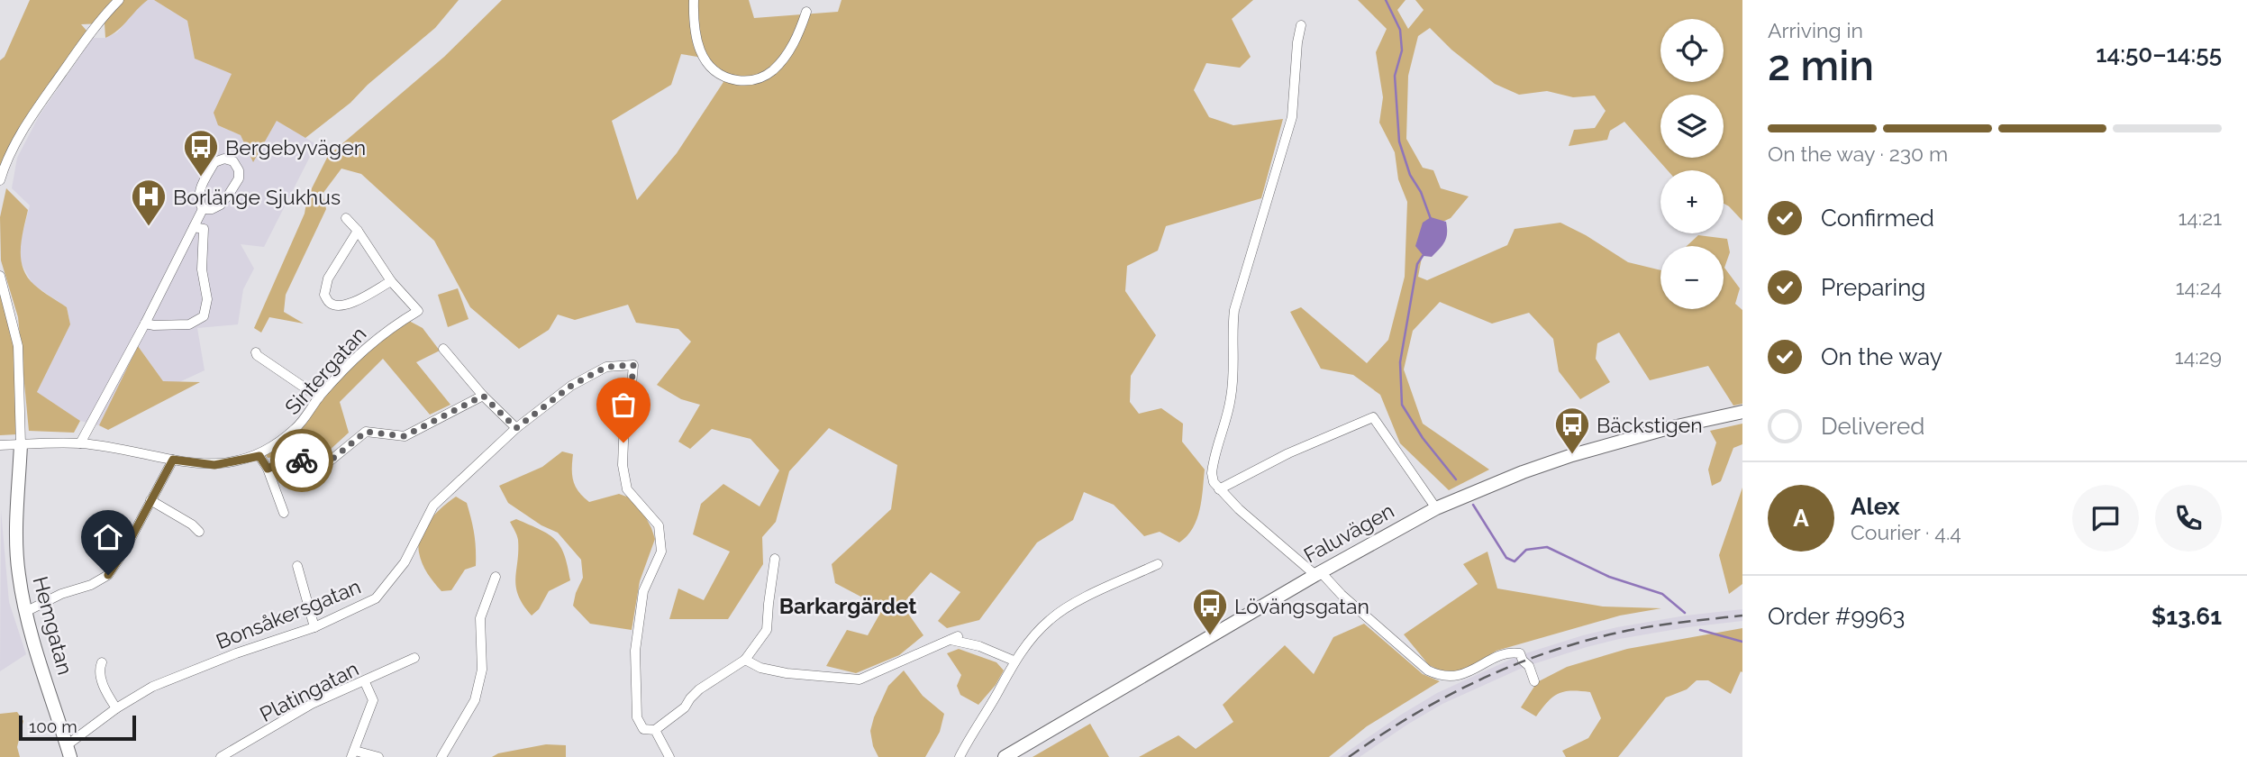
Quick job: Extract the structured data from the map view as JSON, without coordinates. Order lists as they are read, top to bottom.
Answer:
{
  "streets": {
    "street": [
      "Sintergatan",
      "Faluvägen",
      "Bonsåkersgatan",
      "Hemgatan",
      "Platingatan"
    ]
  },
  "crossings": [
    ["Sintergatan", "Hemgatan"],
    ["Bonsåkersgatan", "Hemgatan"]
  ],
  "districts": ["Barkargärdet"],
  "places": {
    "bus stop": ["Bergebyvägen", "Bäckstigen", "Lövängsgatan"],
    "hospital": ["Borlänge Sjukhus"]
  },
  "scale_bar": "100 m",
  "page": {
    "heading": ["2 min", "Arriving in", "14:50–14:55"],
    "panel": [
      "Alex",
      "Courier · 4.4",
      "Order #9963",
      "$13.61"
    ],
    "map_buttons": ["+", "−"],
    "bar": "On the way · 230 m",
    "list": [
      ["Confirmed", "14:21"],
      ["Preparing", "14:24"],
      ["On the way", "14:29"],
      "Delivered"
    ],
    "round": "A",
    "scale": "100 m"
  }
}
